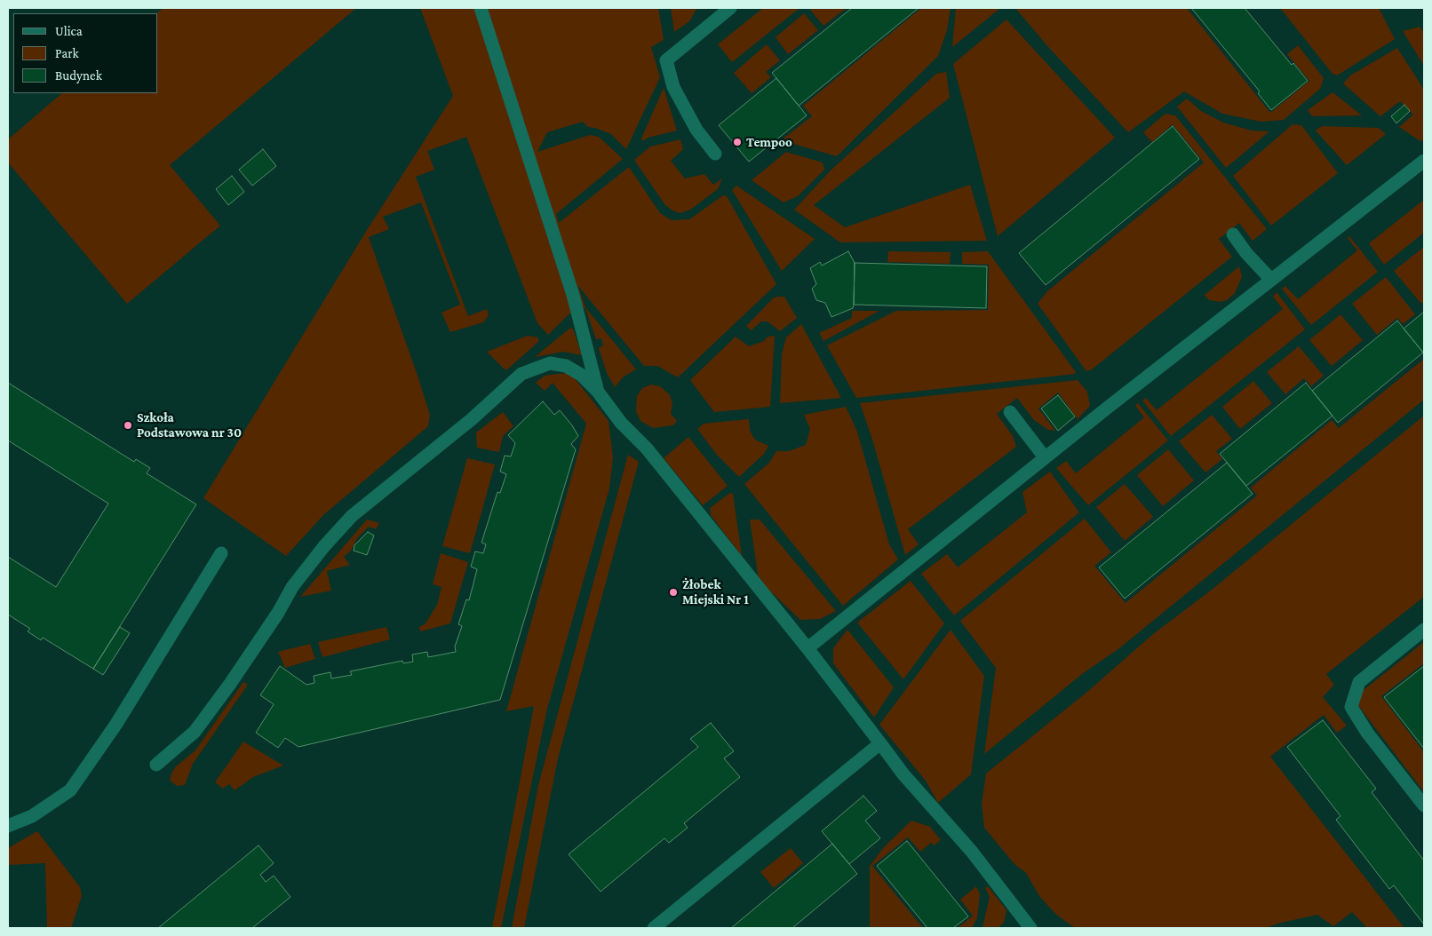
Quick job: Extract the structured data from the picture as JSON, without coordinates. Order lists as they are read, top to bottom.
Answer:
{
  "places": ["Tempoo", "Szkoła Podstawowa nr 30", "Żłobek Miejski Nr 1"],
  "legend": ["Ulica", "Park", "Budynek"]
}
